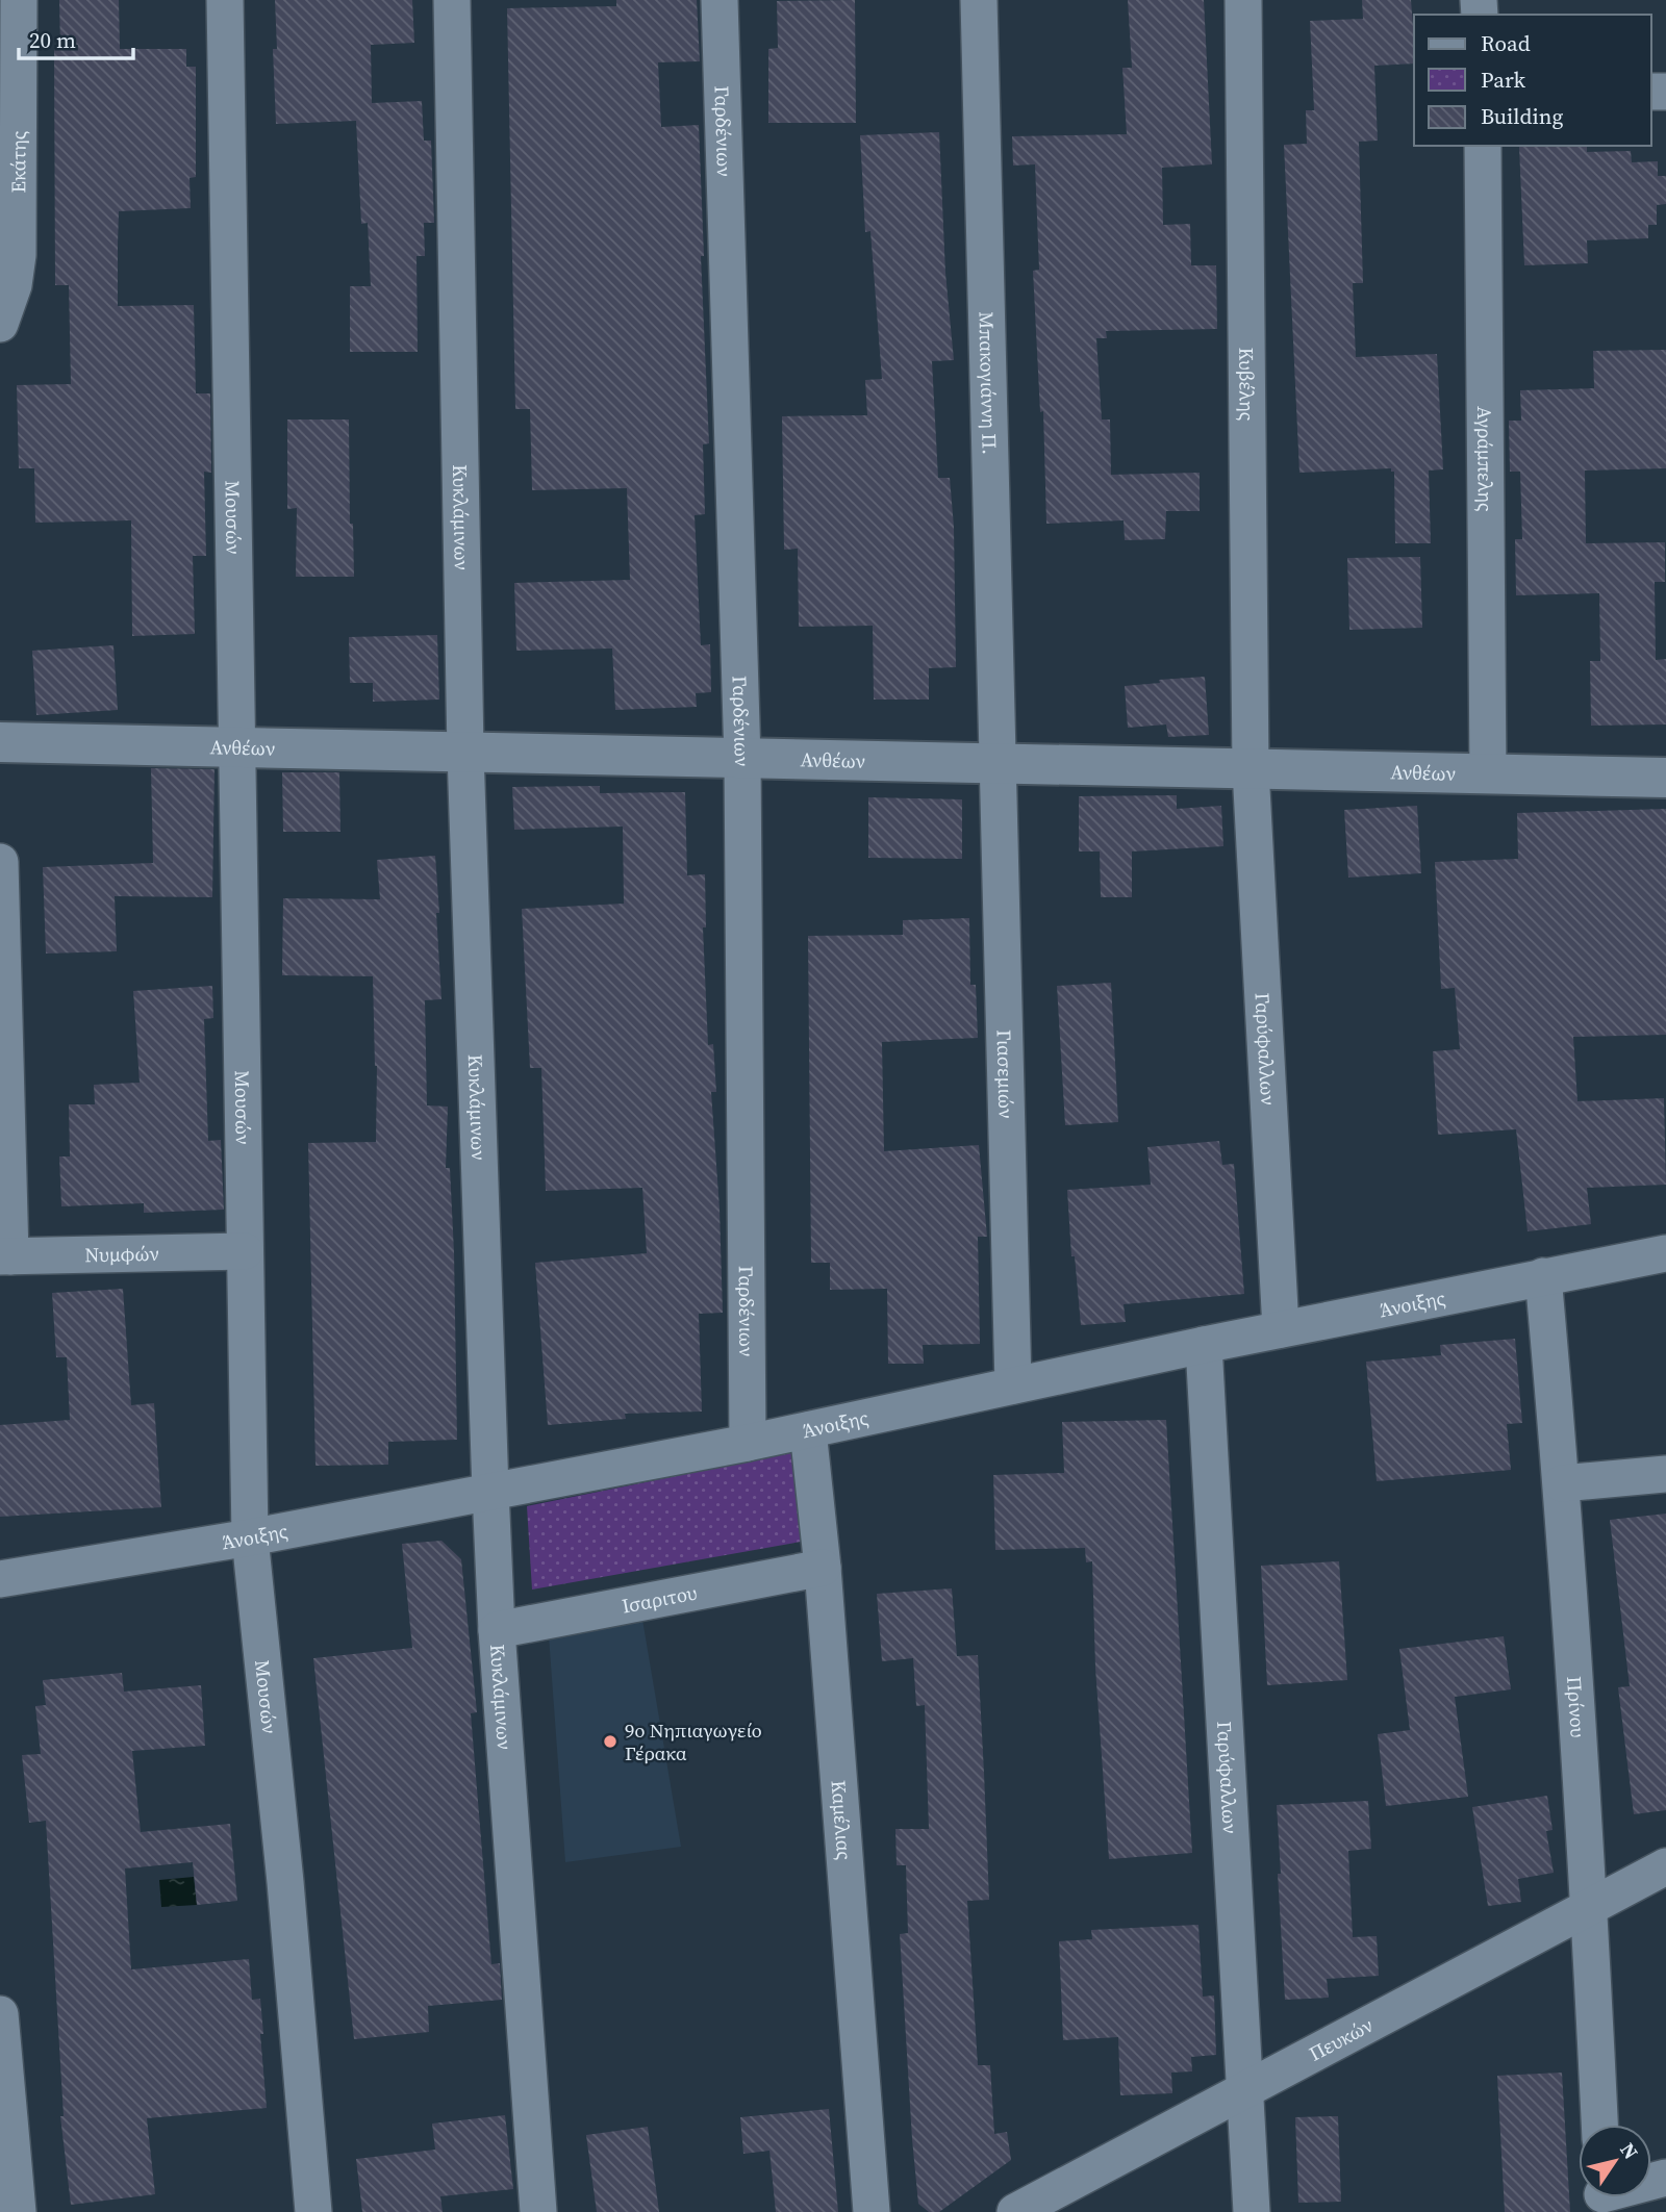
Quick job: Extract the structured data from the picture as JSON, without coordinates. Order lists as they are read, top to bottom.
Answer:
{
  "streets": {
    "street": [
      "Γαρδένιων",
      "Εκάτης",
      "Μπακογιάννη Π.",
      "Κυβέλης",
      "Αγράμπελης",
      "Κυκλάμινων",
      "Μουσών",
      "Ανθέων",
      "Γαρύφαλλων",
      "Γιασεμιών",
      "Νυμφών",
      "Άνοιξης",
      "Ισαριτου",
      "Πρίνου",
      "Καμέλιας",
      "Πευκών"
    ]
  },
  "crossings": [
    ["Γαρδένιων", "Ανθέων"],
    ["Γαρδένιων", "Άνοιξης"],
    ["Μπακογιάννη Π.", "Ανθέων"],
    ["Μπακογιάννη Π.", "Γιασεμιών"],
    ["Κυβέλης", "Ανθέων"],
    ["Κυβέλης", "Γαρύφαλλων"],
    ["Αγράμπελης", "Ανθέων"],
    ["Κυκλάμινων", "Ανθέων"],
    ["Κυκλάμινων", "Άνοιξης"],
    ["Κυκλάμινων", "Ισαριτου"],
    ["Μουσών", "Ανθέων"],
    ["Μουσών", "Νυμφών"],
    ["Μουσών", "Άνοιξης"],
    ["Ανθέων", "Γαρύφαλλων"],
    ["Ανθέων", "Γιασεμιών"],
    ["Γαρύφαλλων", "Άνοιξης"],
    ["Γαρύφαλλων", "Πευκών"],
    ["Γιασεμιών", "Άνοιξης"],
    ["Άνοιξης", "Πρίνου"],
    ["Άνοιξης", "Καμέλιας"],
    ["Ισαριτου", "Καμέλιας"],
    ["Πρίνου", "Πευκών"]
  ],
  "places": ["9ο Νηπιαγωγείο Γέρακα"],
  "legend": ["Road", "Park", "Building"],
  "scale_bar": "20 m",
  "north": "top right"
}
